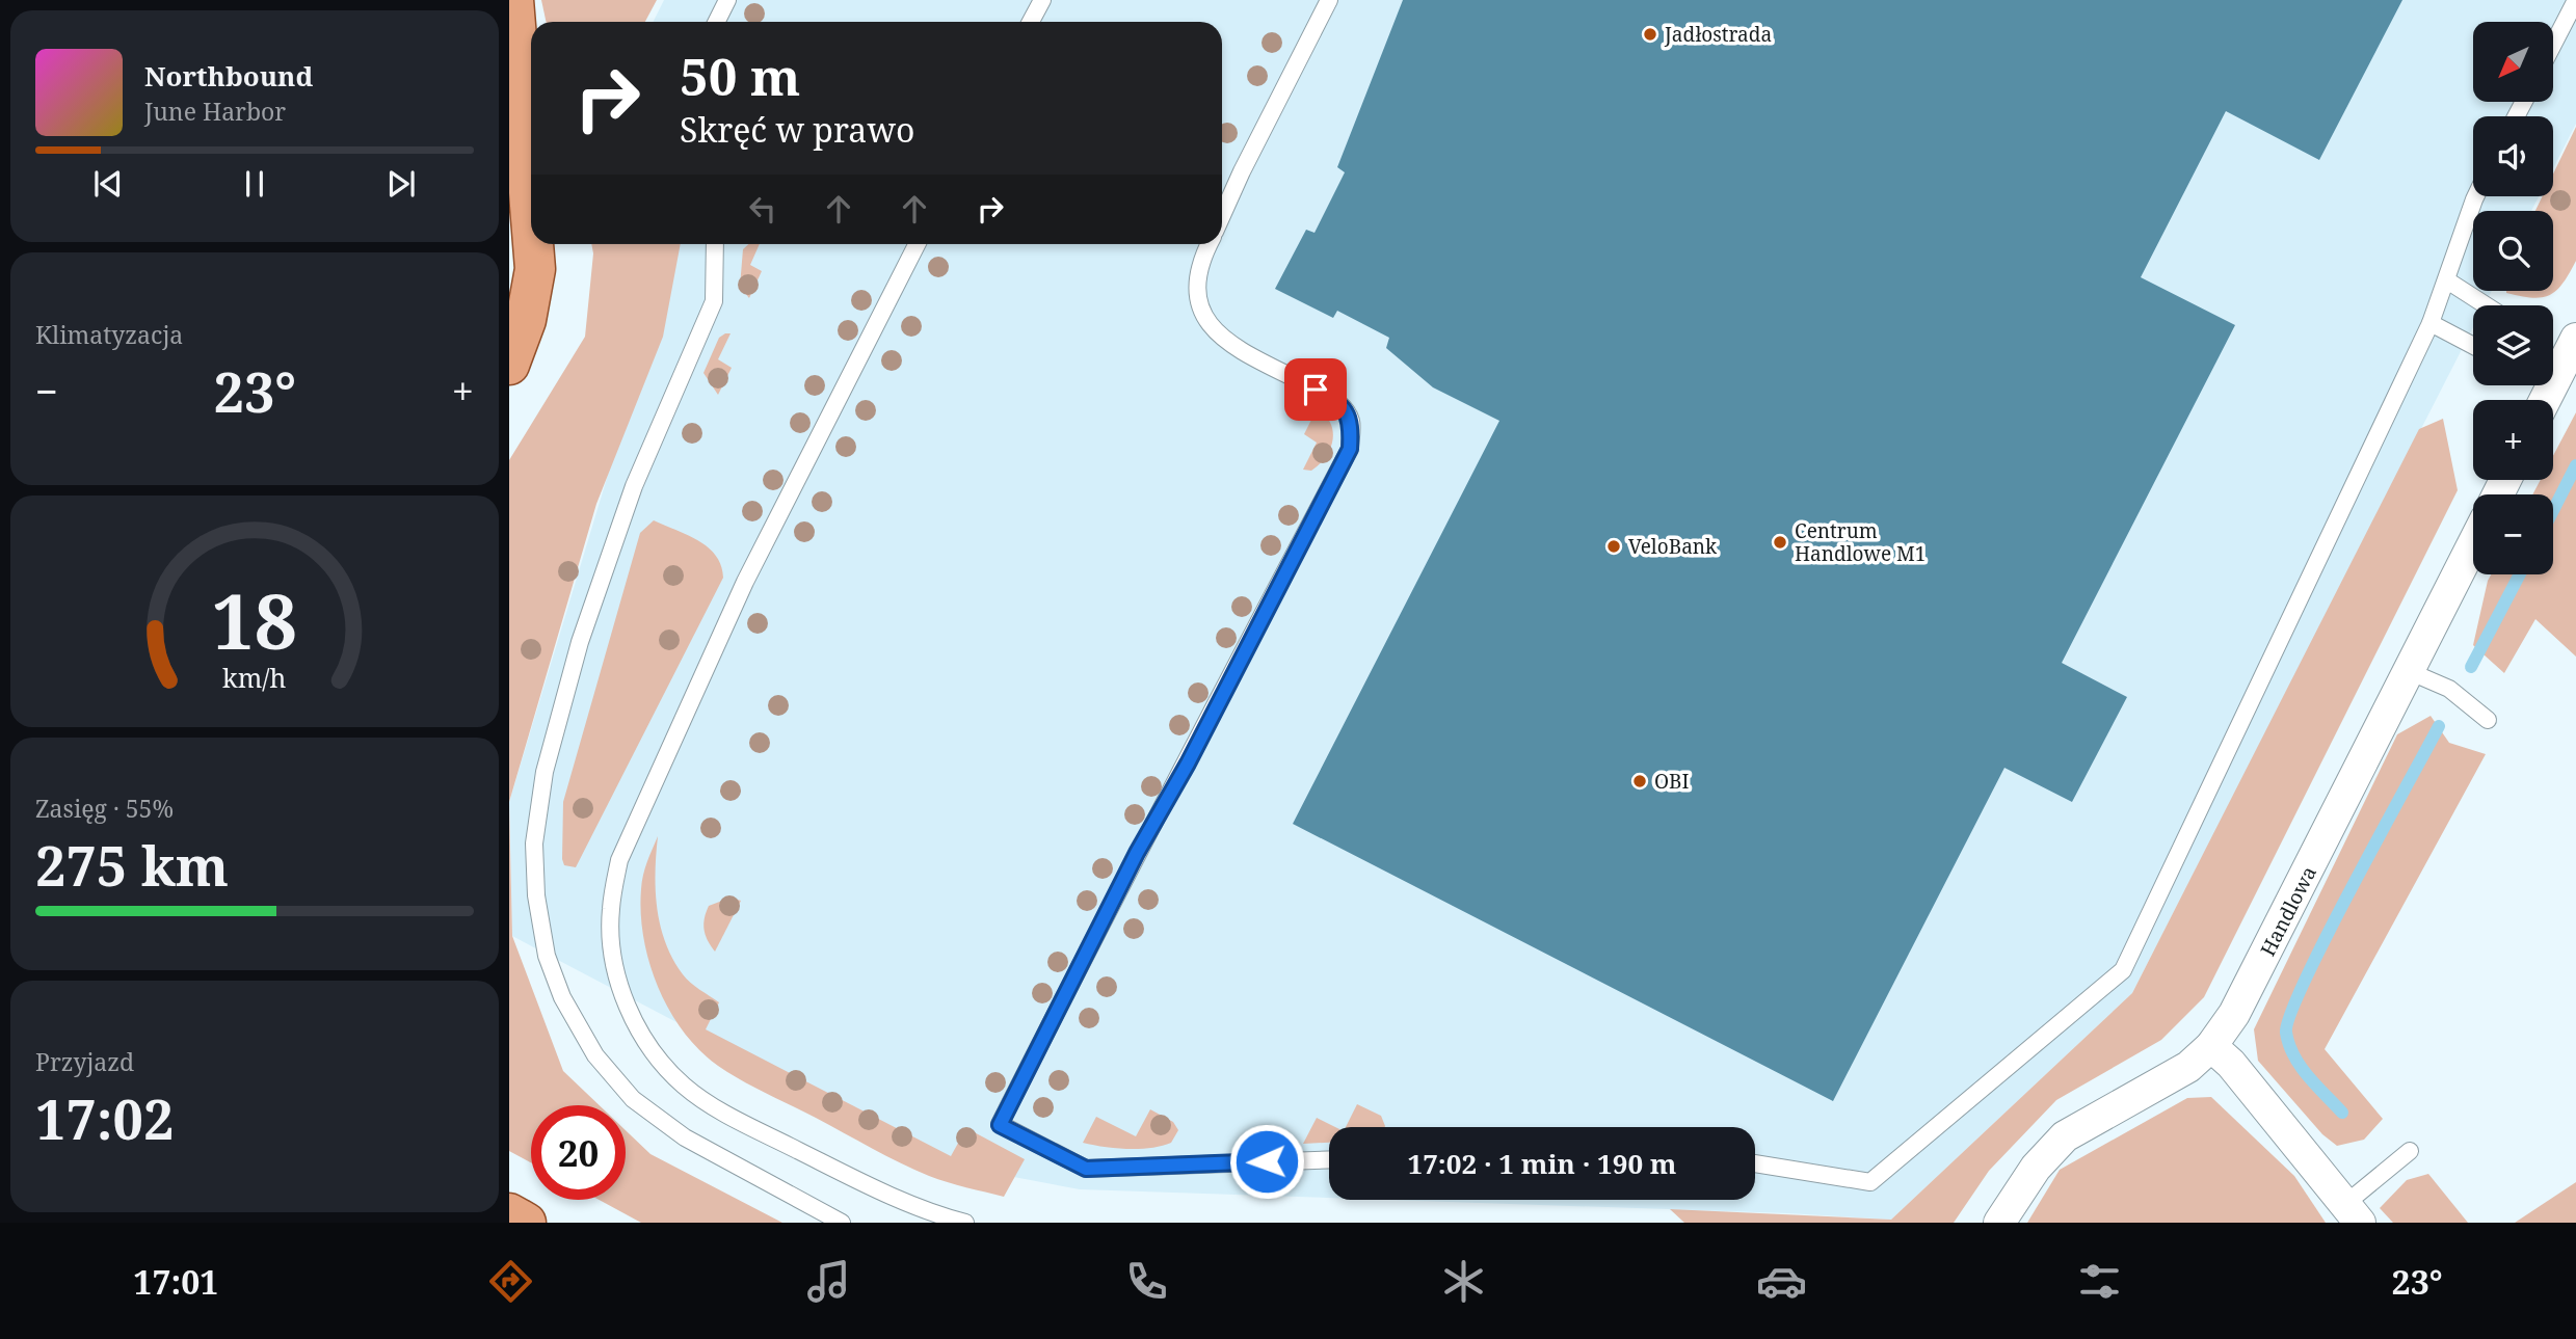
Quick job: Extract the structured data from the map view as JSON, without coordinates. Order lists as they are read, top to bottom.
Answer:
{
  "streets": {
    "street": ["Handlowa"]
  },
  "places": [
    "Jadłostrada",
    "Centrum Handlowe M1",
    "VeloBank",
    "OBI"
  ],
  "north": "bottom left",
  "page": {
    "map_buttons": ["+", "−"],
    "turn": ["50 m", "Skręć w prawo"],
    "song": ["Northbound", "June Harbor"],
    "tile": [
      "Klimatyzacja",
      ["Zasięg · 55%", "275 km"],
      ["Przyjazd", "17:02"]
    ],
    "heat": ["−", "23°", "+"],
    "limit": "20",
    "trip": "17:02 · 1 min · 190 m",
    "tabs": ["17:01", "23°"],
    "gauge": ["18", "km/h"]
  }
}
